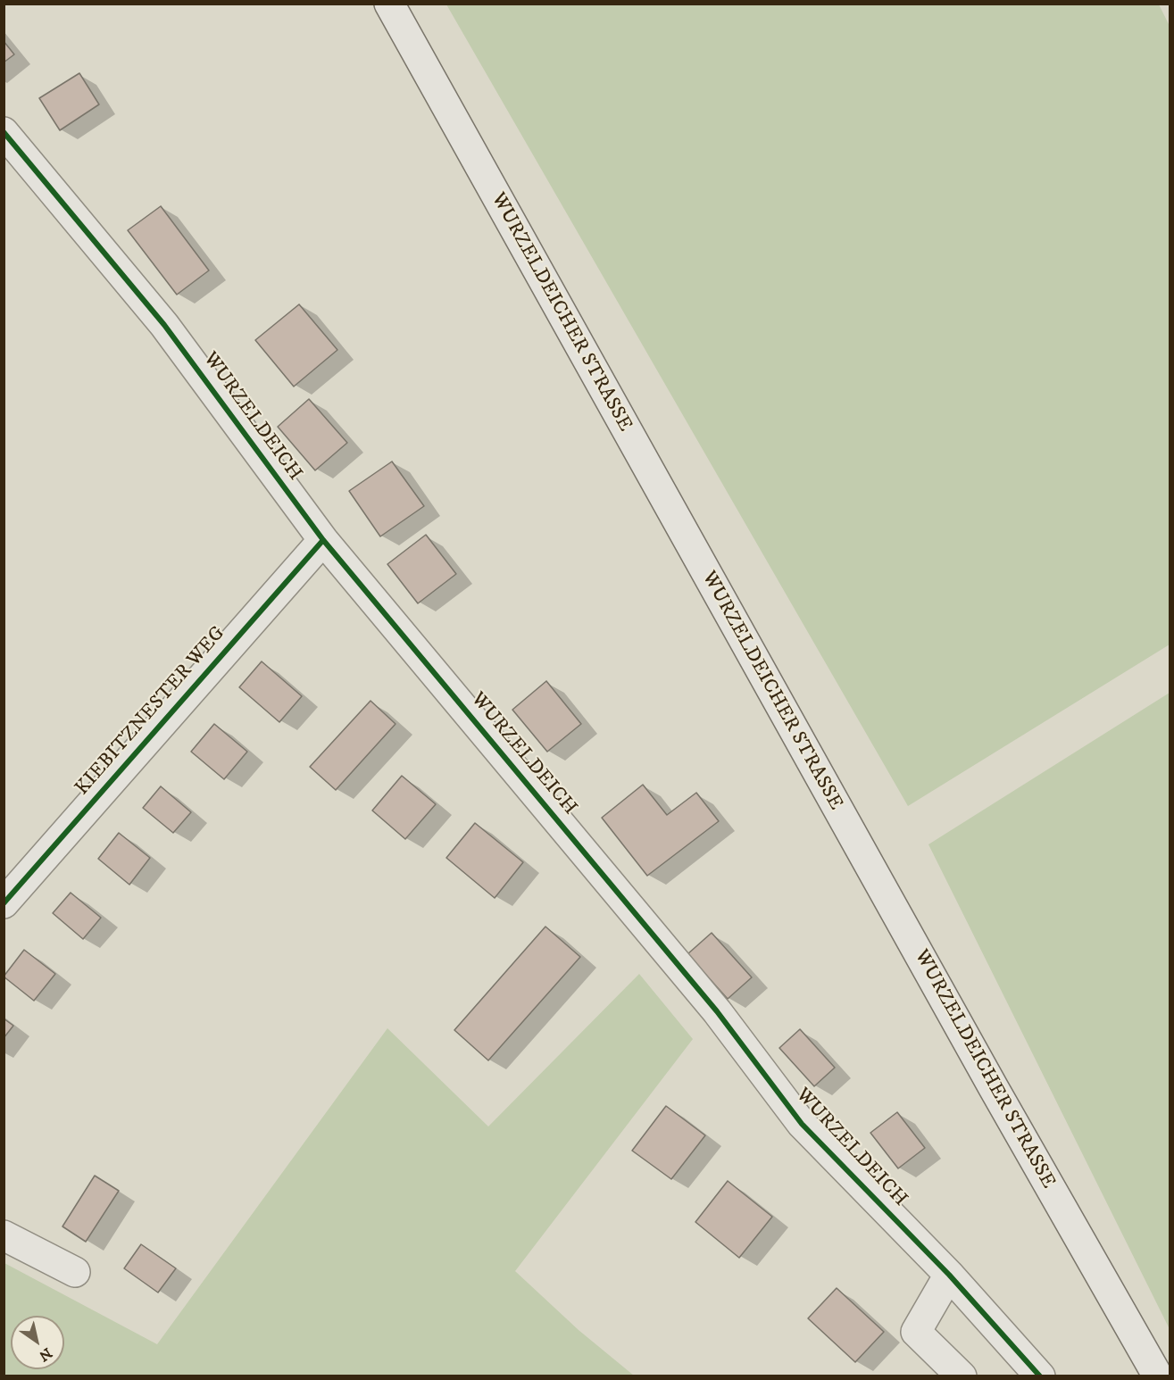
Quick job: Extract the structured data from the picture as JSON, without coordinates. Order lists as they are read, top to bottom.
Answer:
{
  "streets": {
    "street": ["WURZELDEICHER STRASSE", "WURZELDEICH", "KIEBITZNESTER WEG"]
  },
  "crossings": [
    ["WURZELDEICH", "KIEBITZNESTER WEG"]
  ],
  "north": "bottom right"
}
